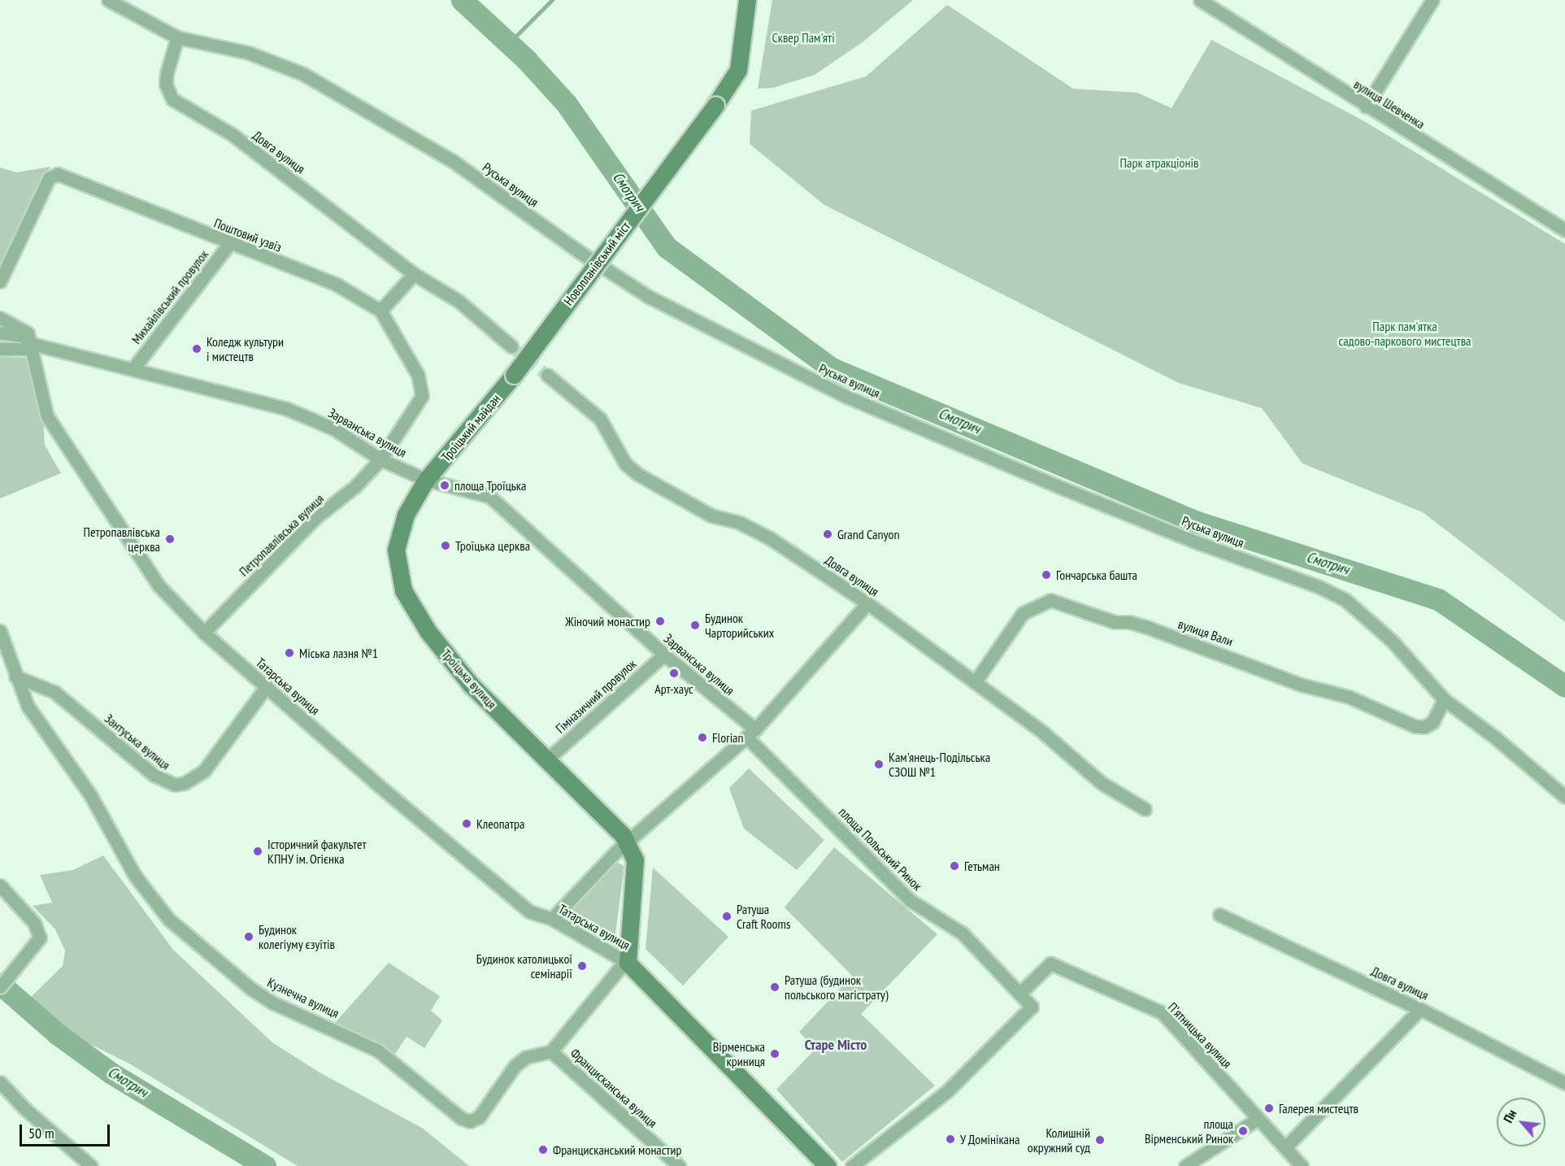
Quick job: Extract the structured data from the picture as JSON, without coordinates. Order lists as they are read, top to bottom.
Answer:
{
  "streets": {
    "main road": ["Новопланівський міст", "Троїцький майдан", "Троїцька вулиця"],
    "street": [
      "вулиця Шевченка",
      "Довга вулиця",
      "Руська вулиця",
      "Поштовий узвіз",
      "Михайлівський провулок",
      "Зарванська вулиця",
      "Петропавлівська вулиця",
      "вулиця Вали",
      "Татарська вулиця",
      "Гімназичний провулок",
      "Зантуська вулиця",
      "площа Польський Ринок",
      "Кузнечна вулиця",
      "Пʼятницька вулиця",
      "Францисканська вулиця"
    ]
  },
  "crossings": [
    ["Довга вулиця", "Руська вулиця"],
    ["Довга вулиця", "вулиця Вали"],
    ["Руська вулиця", "вулиця Вали"],
    ["Поштовий узвіз", "Михайлівський провулок"],
    ["Поштовий узвіз", "Зарванська вулиця"],
    ["Поштовий узвіз", "Петропавлівська вулиця"],
    ["Новопланівський міст", "Троїцький майдан"],
    ["Михайлівський провулок", "Зарванська вулиця"],
    ["Троїцький майдан", "Зарванська вулиця"],
    ["Троїцький майдан", "Троїцька вулиця"],
    ["Зарванська вулиця", "Петропавлівська вулиця"],
    ["Зарванська вулиця", "Троїцька вулиця"],
    ["Зарванська вулиця", "Татарська вулиця"],
    ["Зарванська вулиця", "Гімназичний провулок"],
    ["Зарванська вулиця", "площа Польський Ринок"],
    ["Петропавлівська вулиця", "Татарська вулиця"],
    ["Троїцька вулиця", "Татарська вулиця"],
    ["Троїцька вулиця", "Гімназичний провулок"],
    ["Татарська вулиця", "Зантуська вулиця"],
    ["Зантуська вулиця", "Кузнечна вулиця"],
    ["площа Польський Ринок", "Пʼятницька вулиця"],
    ["Кузнечна вулиця", "Францисканська вулиця"]
  ],
  "districts": ["Старе Місто"],
  "water": ["Смотрич"],
  "parks": ["Сквер Пам'яті", "Парк атракціонів", "Парк пам'ятка садово-паркового мистецтва"],
  "places": [
    "Коледж культури і мистецтв",
    "площа Троїцька",
    "Grand Canyon",
    "Петропавлівська церква",
    "Троїцька церква",
    "Гончарська башта",
    "Жіночий монастир",
    "Будинок Чарторийських",
    "Міська лазня №1",
    "Арт-хаус",
    "Florian",
    "Кам'янець-Подільська СЗОШ №1",
    "Клеопатра",
    "Історичний факультет КПНУ ім. Огієнка",
    "Гетьман",
    "Ратуша Craft Rooms",
    "Будинок колегіуму єзуїтів",
    "Будинок католицької семінарії",
    "Ратуша (будинок польського магістрату)",
    "Вірменська криниця",
    "Галерея мистецтв",
    "площа Вірменський Ринок",
    "У Домінікана",
    "Колишній окружний суд",
    "Францисканський монастир"
  ],
  "scale_bar": "50 m",
  "north": "top left"
}
